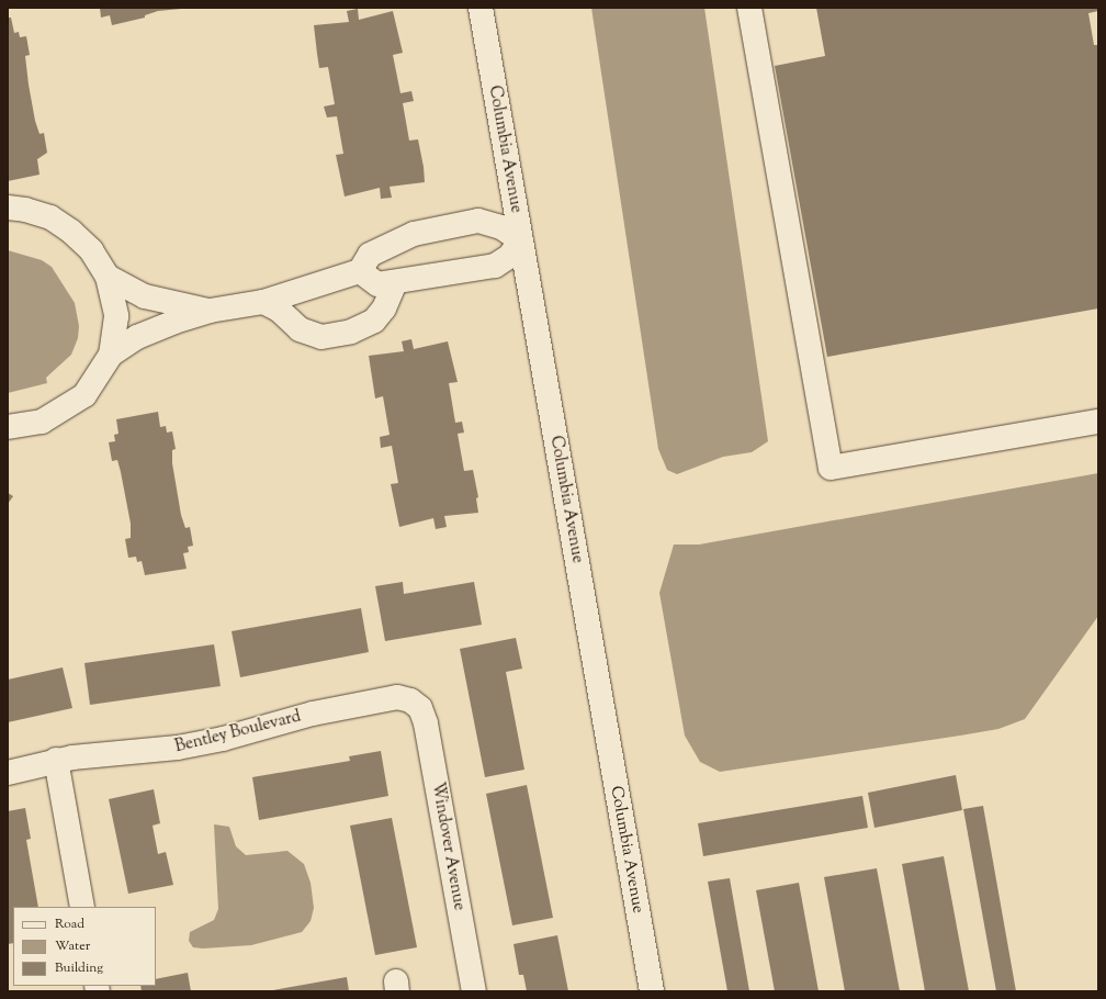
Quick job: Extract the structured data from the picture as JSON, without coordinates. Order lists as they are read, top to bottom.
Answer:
{
  "streets": {
    "street": ["Columbia Avenue", "Bentley Boulevard", "Windover Avenue"]
  },
  "crossings": [
    ["Bentley Boulevard", "Windover Avenue"]
  ],
  "legend": ["Road", "Water", "Building"]
}
